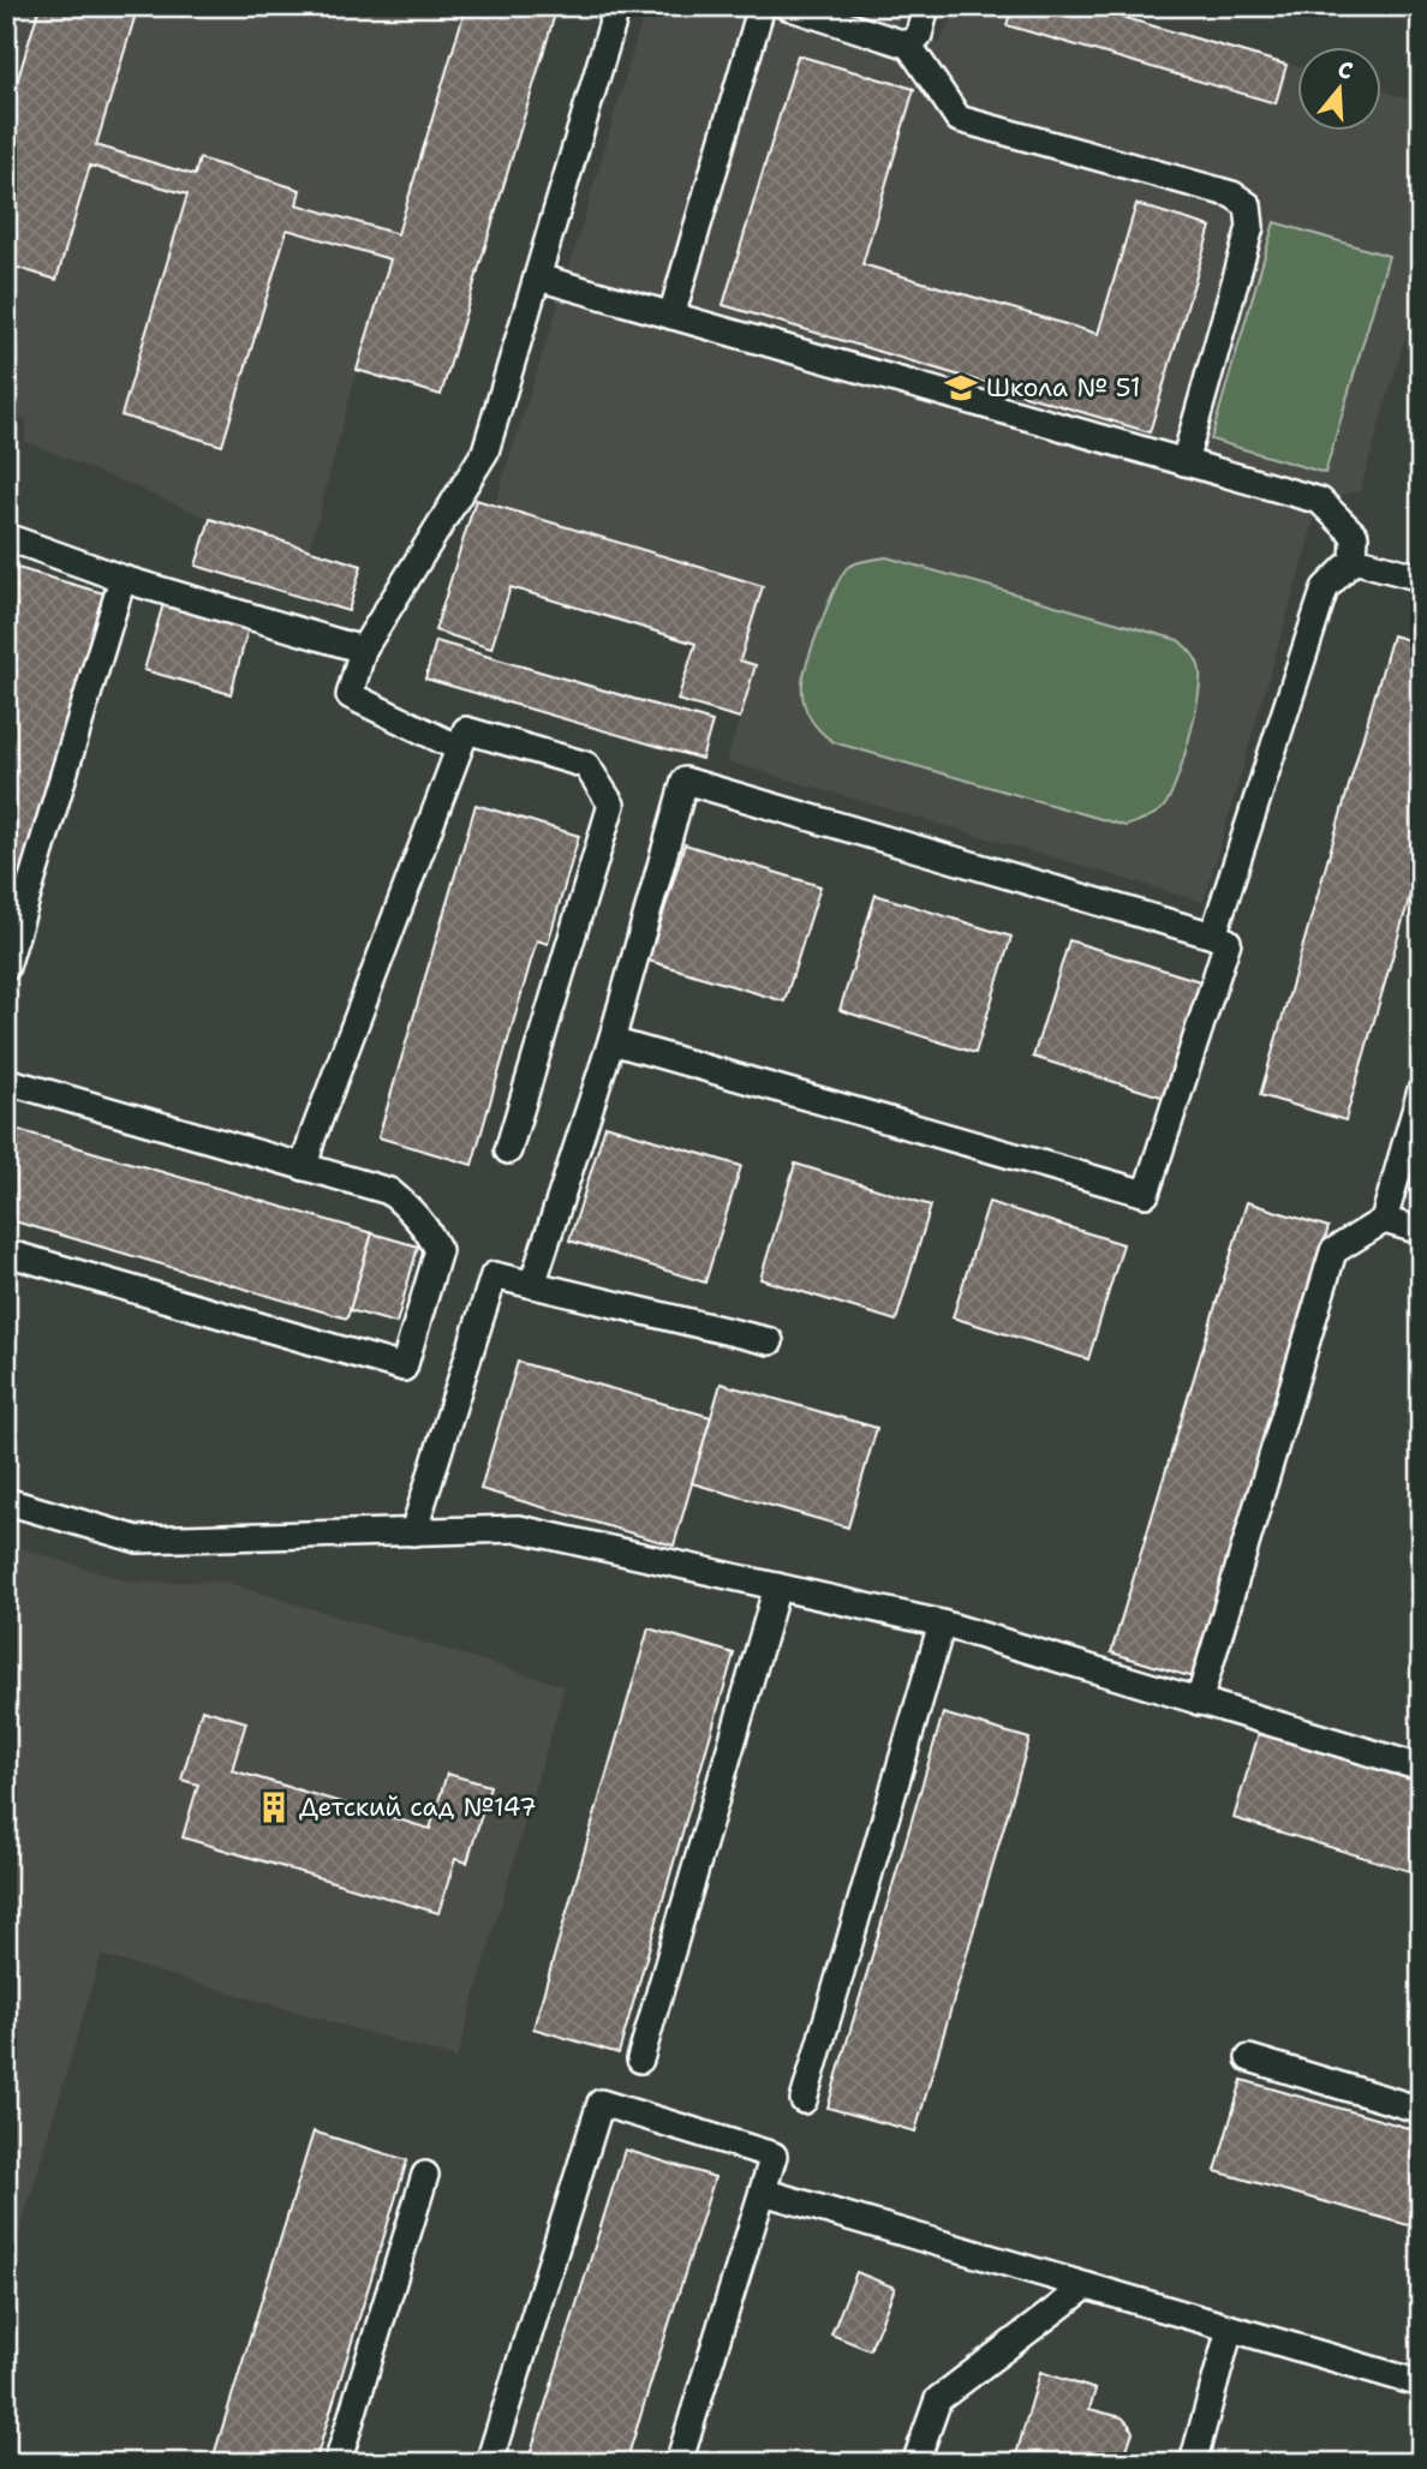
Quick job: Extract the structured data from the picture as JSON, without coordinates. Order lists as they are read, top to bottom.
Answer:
{
  "places": {
    "school or university": ["Школа № 51"],
    "building": ["Детский сад №147"]
  },
  "north": "top"
}
